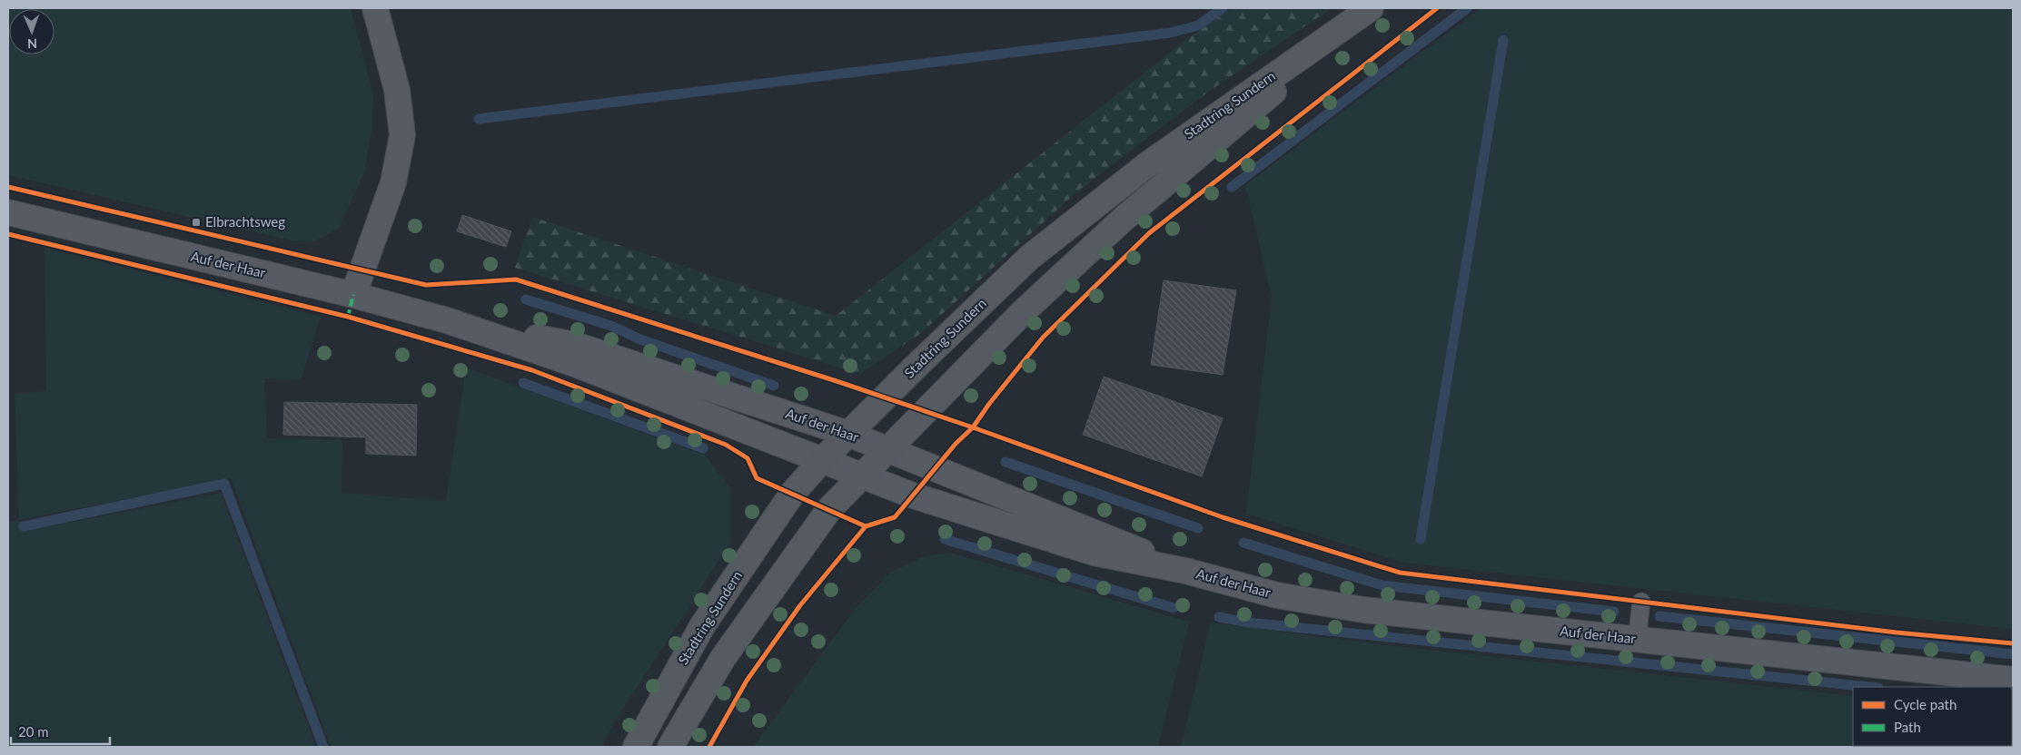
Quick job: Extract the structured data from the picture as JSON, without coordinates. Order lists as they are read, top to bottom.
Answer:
{
  "streets": {
    "main road": ["Stadtring Sundern"],
    "street": ["Auf der Haar"]
  },
  "crossings": [
    ["Stadtring Sundern", "Auf der Haar"]
  ],
  "places": {
    "transit": ["Elbrachtsweg"]
  },
  "legend": ["Cycle path", "Path"],
  "scale_bar": "20 m",
  "north": "bottom"
}
